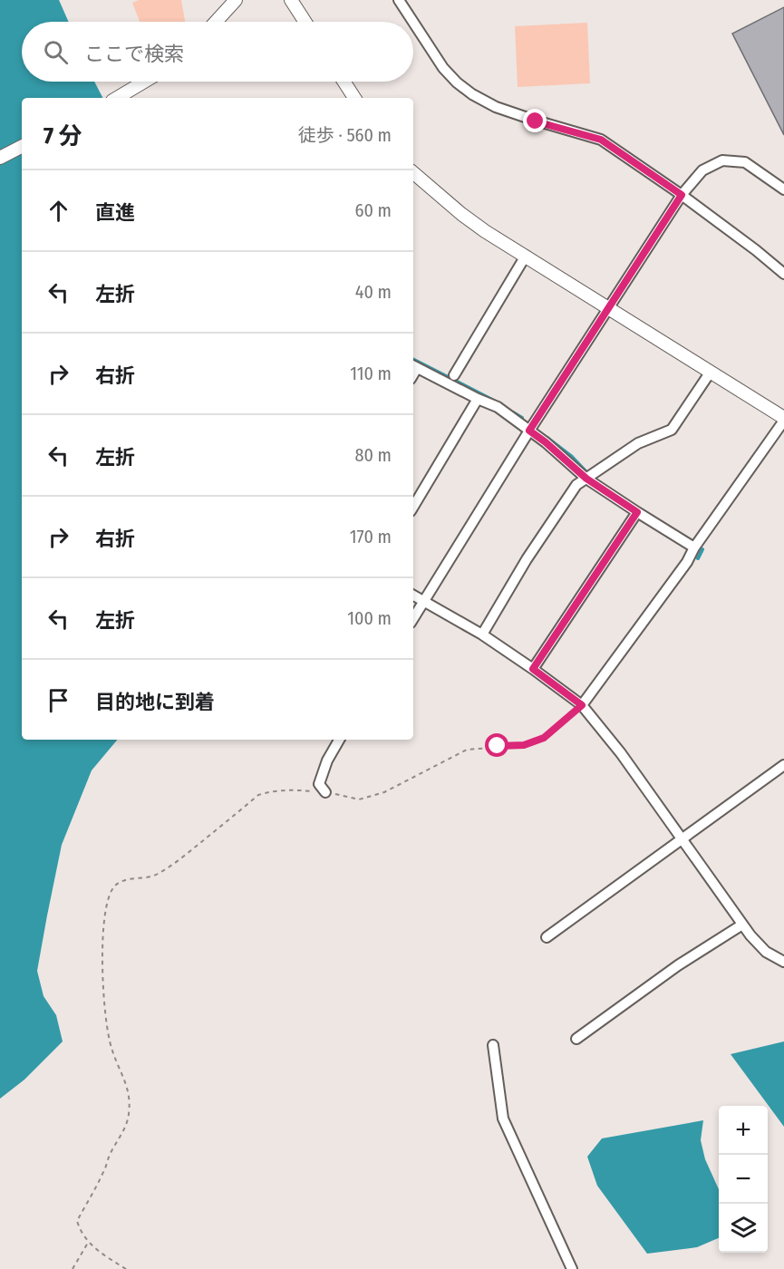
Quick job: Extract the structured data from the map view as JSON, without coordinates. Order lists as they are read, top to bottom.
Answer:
{
  "page": {
    "search": "ここで検索",
    "heading": ["7 分", "徒歩 · 560 m"],
    "list": [
      ["直進", "60 m"],
      ["左折", "40 m"],
      ["右折", "110 m"],
      ["左折", "80 m"],
      ["右折", "170 m"],
      ["左折", "100 m"],
      "目的地に到着"
    ],
    "map_buttons": ["+", "−"]
  }
}
